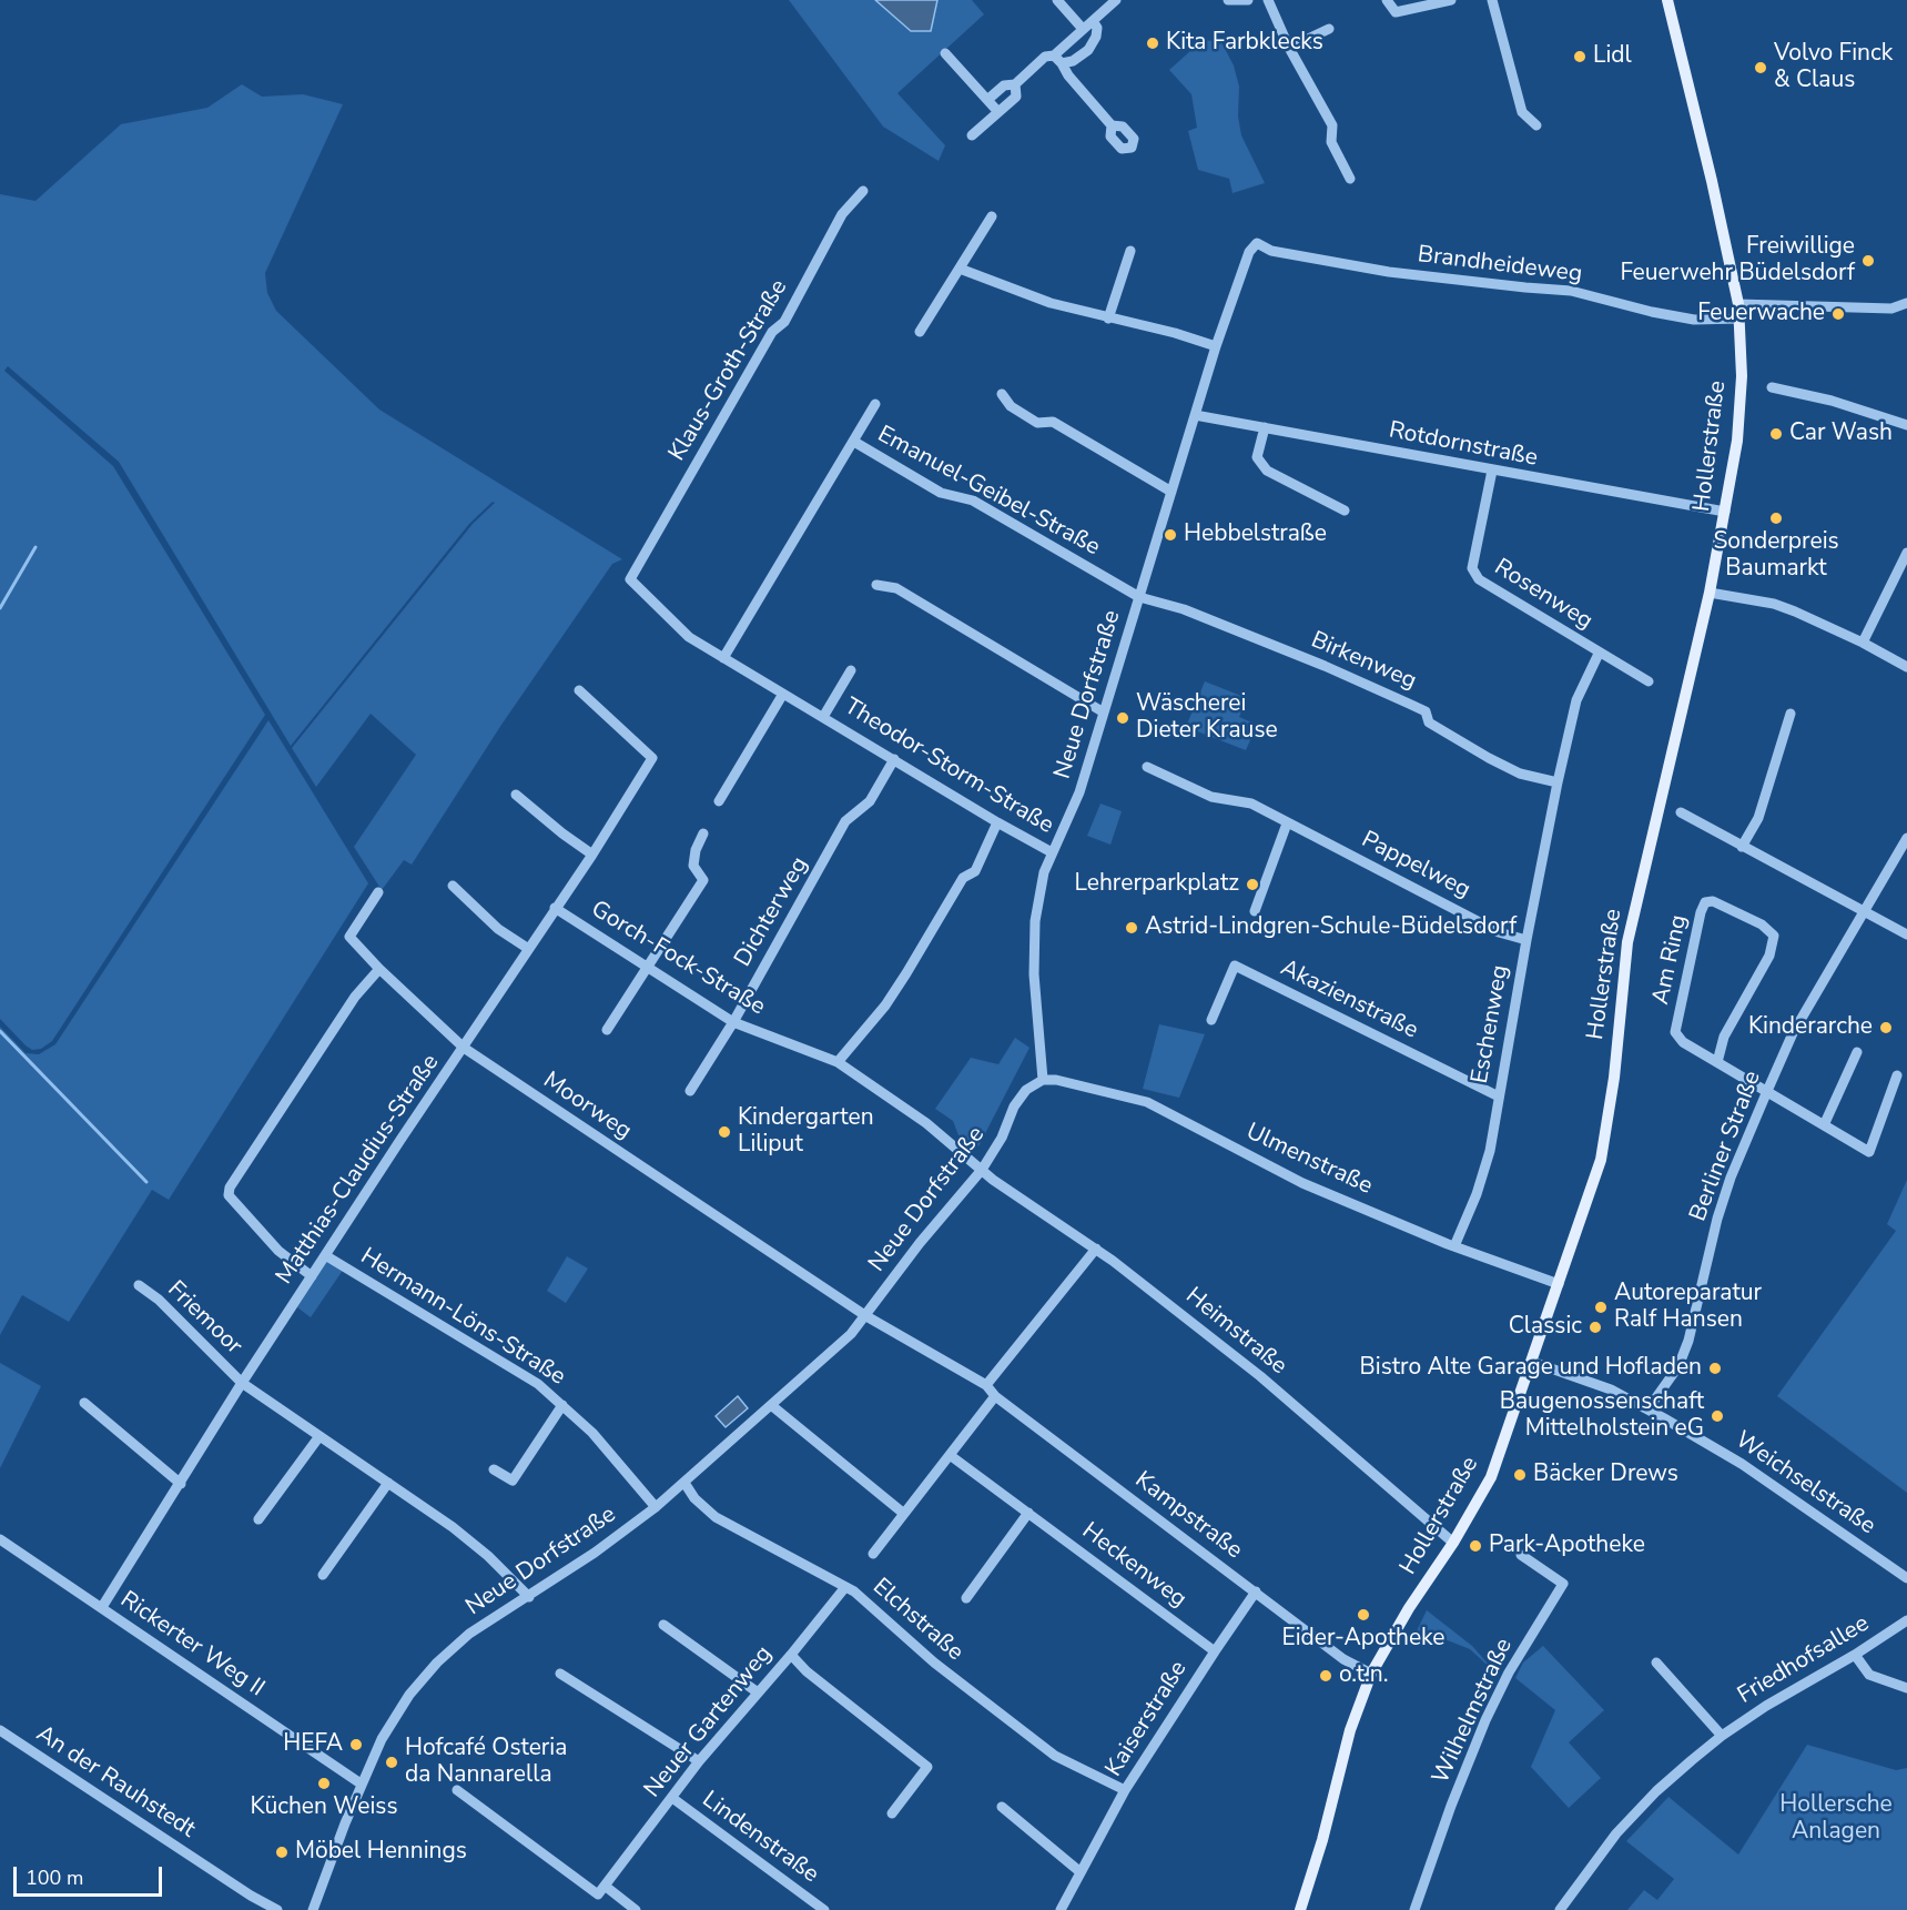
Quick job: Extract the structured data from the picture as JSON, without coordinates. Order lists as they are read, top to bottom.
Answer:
{
  "streets": {
    "main road": ["Hollerstraße"],
    "street": [
      "Brandheideweg",
      "Klaus-Groth-Straße",
      "Rotdornstraße",
      "Emanuel-Geibel-Straße",
      "Rosenweg",
      "Birkenweg",
      "Neue Dorfstraße",
      "Theodor-Storm-Straße",
      "Pappelweg",
      "Dichterweg",
      "Gorch-Fock-Straße",
      "Am Ring",
      "Akazienstraße",
      "Eschenweg",
      "Moorweg",
      "Berliner Straße",
      "Ulmenstraße",
      "Matthias-Claudius-Straße",
      "Hermann-Löns-Straße",
      "Friemoor",
      "Heimstraße",
      "Weichselstraße",
      "Kampstraße",
      "Heckenweg",
      "Elchstraße",
      "Rickerter Weg II",
      "Friedhofsallee",
      "Wilhelmstraße",
      "Kaiserstraße",
      "Neuer Gartenweg",
      "An der Rauhstedt",
      "Lindenstraße"
    ]
  },
  "crossings": [
    ["Brandheideweg", "Hollerstraße"],
    ["Brandheideweg", "Neue Dorfstraße"],
    ["Klaus-Groth-Straße", "Theodor-Storm-Straße"],
    ["Rotdornstraße", "Hollerstraße"],
    ["Rotdornstraße", "Rosenweg"],
    ["Rotdornstraße", "Neue Dorfstraße"],
    ["Hollerstraße", "Ulmenstraße"],
    ["Hollerstraße", "Heimstraße"],
    ["Hollerstraße", "Weichselstraße"],
    ["Hollerstraße", "Kampstraße"],
    ["Emanuel-Geibel-Straße", "Birkenweg"],
    ["Emanuel-Geibel-Straße", "Neue Dorfstraße"],
    ["Emanuel-Geibel-Straße", "Theodor-Storm-Straße"],
    ["Rosenweg", "Eschenweg"],
    ["Birkenweg", "Neue Dorfstraße"],
    ["Birkenweg", "Eschenweg"],
    ["Neue Dorfstraße", "Theodor-Storm-Straße"],
    ["Neue Dorfstraße", "Gorch-Fock-Straße"],
    ["Neue Dorfstraße", "Moorweg"],
    ["Neue Dorfstraße", "Ulmenstraße"],
    ["Neue Dorfstraße", "Hermann-Löns-Straße"],
    ["Neue Dorfstraße", "Friemoor"],
    ["Neue Dorfstraße", "Heimstraße"],
    ["Neue Dorfstraße", "Elchstraße"],
    ["Neue Dorfstraße", "Rickerter Weg II"],
    ["Theodor-Storm-Straße", "Dichterweg"],
    ["Pappelweg", "Eschenweg"],
    ["Dichterweg", "Gorch-Fock-Straße"],
    ["Gorch-Fock-Straße", "Matthias-Claudius-Straße"],
    ["Gorch-Fock-Straße", "Heimstraße"],
    ["Am Ring", "Berliner Straße"],
    ["Akazienstraße", "Eschenweg"],
    ["Eschenweg", "Ulmenstraße"],
    ["Moorweg", "Matthias-Claudius-Straße"],
    ["Moorweg", "Kampstraße"],
    ["Berliner Straße", "Weichselstraße"],
    ["Matthias-Claudius-Straße", "Hermann-Löns-Straße"],
    ["Matthias-Claudius-Straße", "Friemoor"],
    ["Matthias-Claudius-Straße", "Rickerter Weg II"],
    ["Kampstraße", "Kaiserstraße"],
    ["Heckenweg", "Kaiserstraße"],
    ["Elchstraße", "Kaiserstraße"],
    ["Elchstraße", "Neuer Gartenweg"],
    ["Neuer Gartenweg", "Lindenstraße"]
  ],
  "parks": ["Hollersche Anlagen"],
  "places": [
    "Kita Farbklecks",
    "Lidl",
    "Volvo Finck & Claus",
    "Freiwillige Feuerwehr Büdelsdorf",
    "Feuerwache",
    "Car Wash",
    "Sonderpreis Baumarkt",
    "Hebbelstraße",
    "Wäscherei Dieter Krause",
    "Lehrerparkplatz",
    "Astrid-Lindgren-Schule-Büdelsdorf",
    "Kinderarche",
    "Kindergarten Liliput",
    "Autoreparatur Ralf Hansen",
    "Classic",
    "Bistro Alte Garage und Hofladen",
    "Baugenossenschaft Mittelholstein eG",
    "Bäcker Drews",
    "Park-Apotheke",
    "Eider-Apotheke",
    "o.t.n.",
    "HEFA",
    "Hofcafé Osteria da Nannarella",
    "Küchen Weiss",
    "Möbel Hennings"
  ],
  "scale_bar": "100 m"
}
